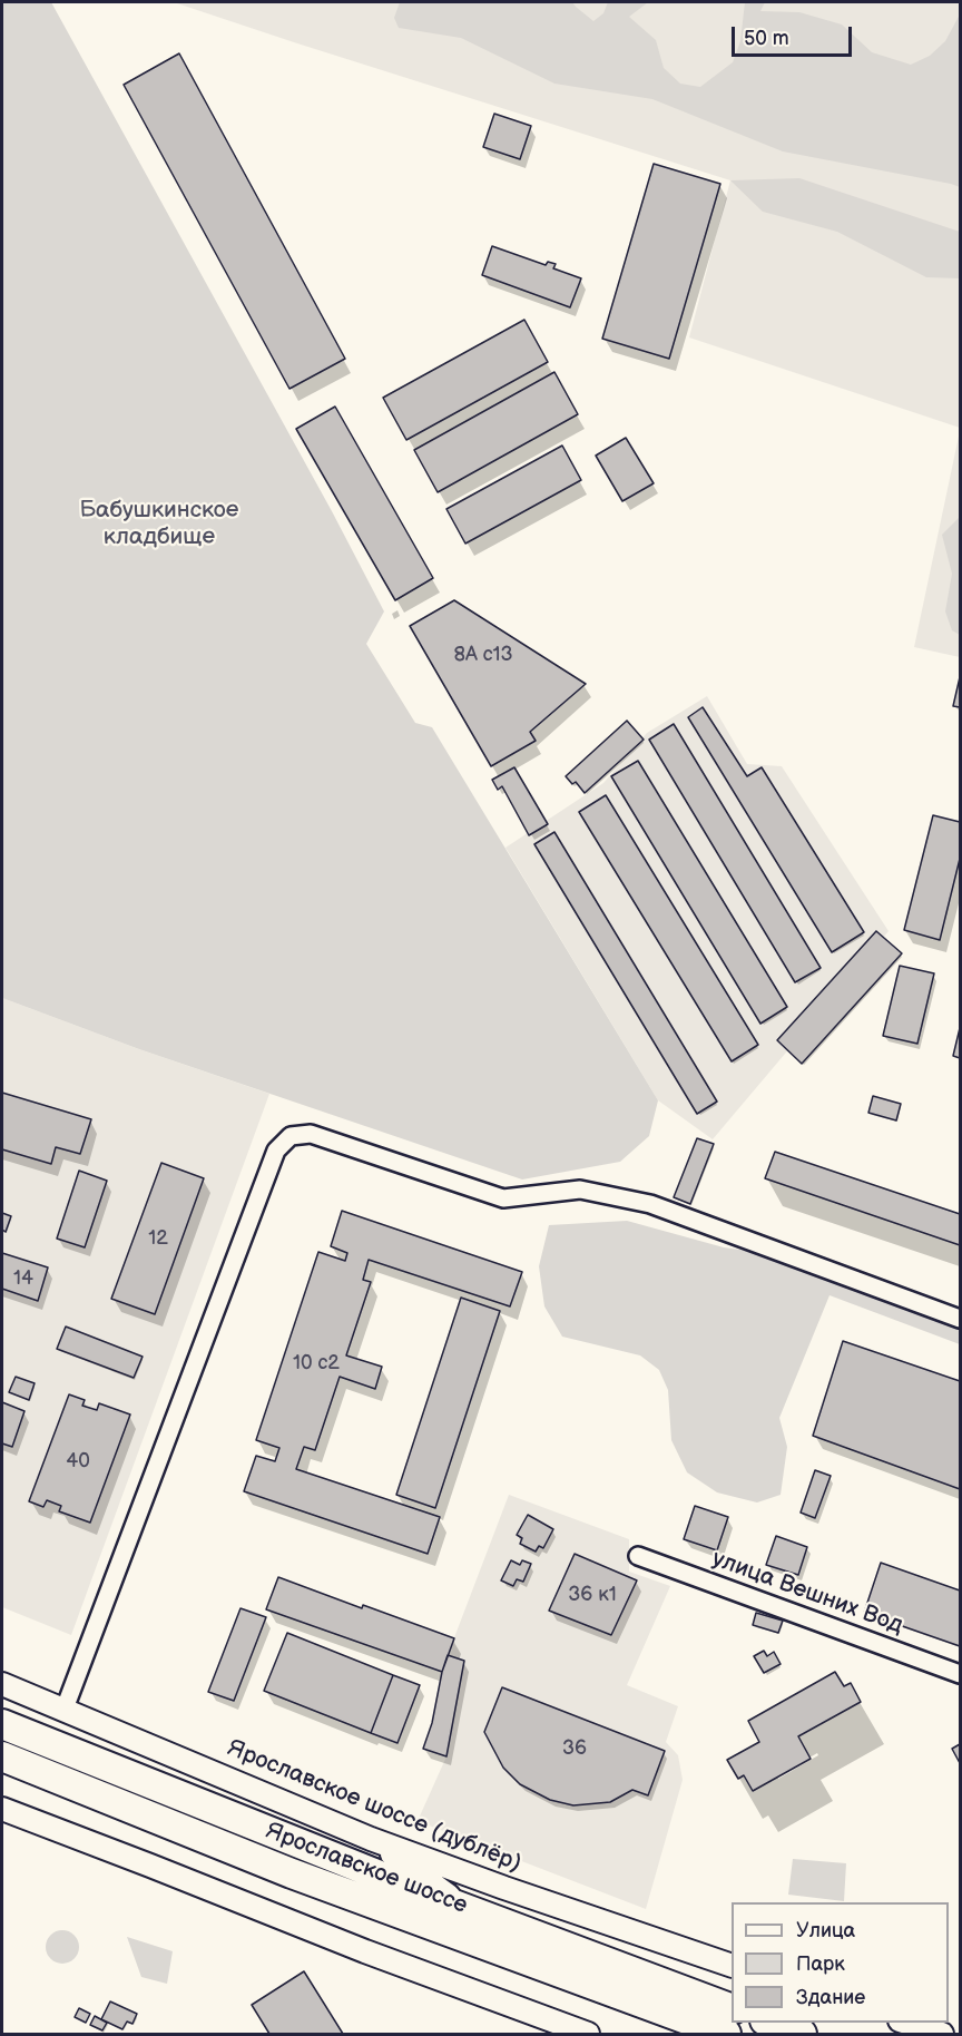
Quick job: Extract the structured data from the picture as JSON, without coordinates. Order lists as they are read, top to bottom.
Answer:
{
  "streets": {
    "main road": ["Ярославское шоссе"],
    "street": ["улица Вешних Вод", "Ярославское шоссе (дублёр)"]
  },
  "parks": ["Бабушкинское кладбище"],
  "house_numbers": [
    "8А с13",
    "12",
    "14",
    "10 с2",
    "40",
    "36 к1",
    "36"
  ],
  "legend": ["Улица", "Парк", "Здание"],
  "scale_bar": "50 m"
}
